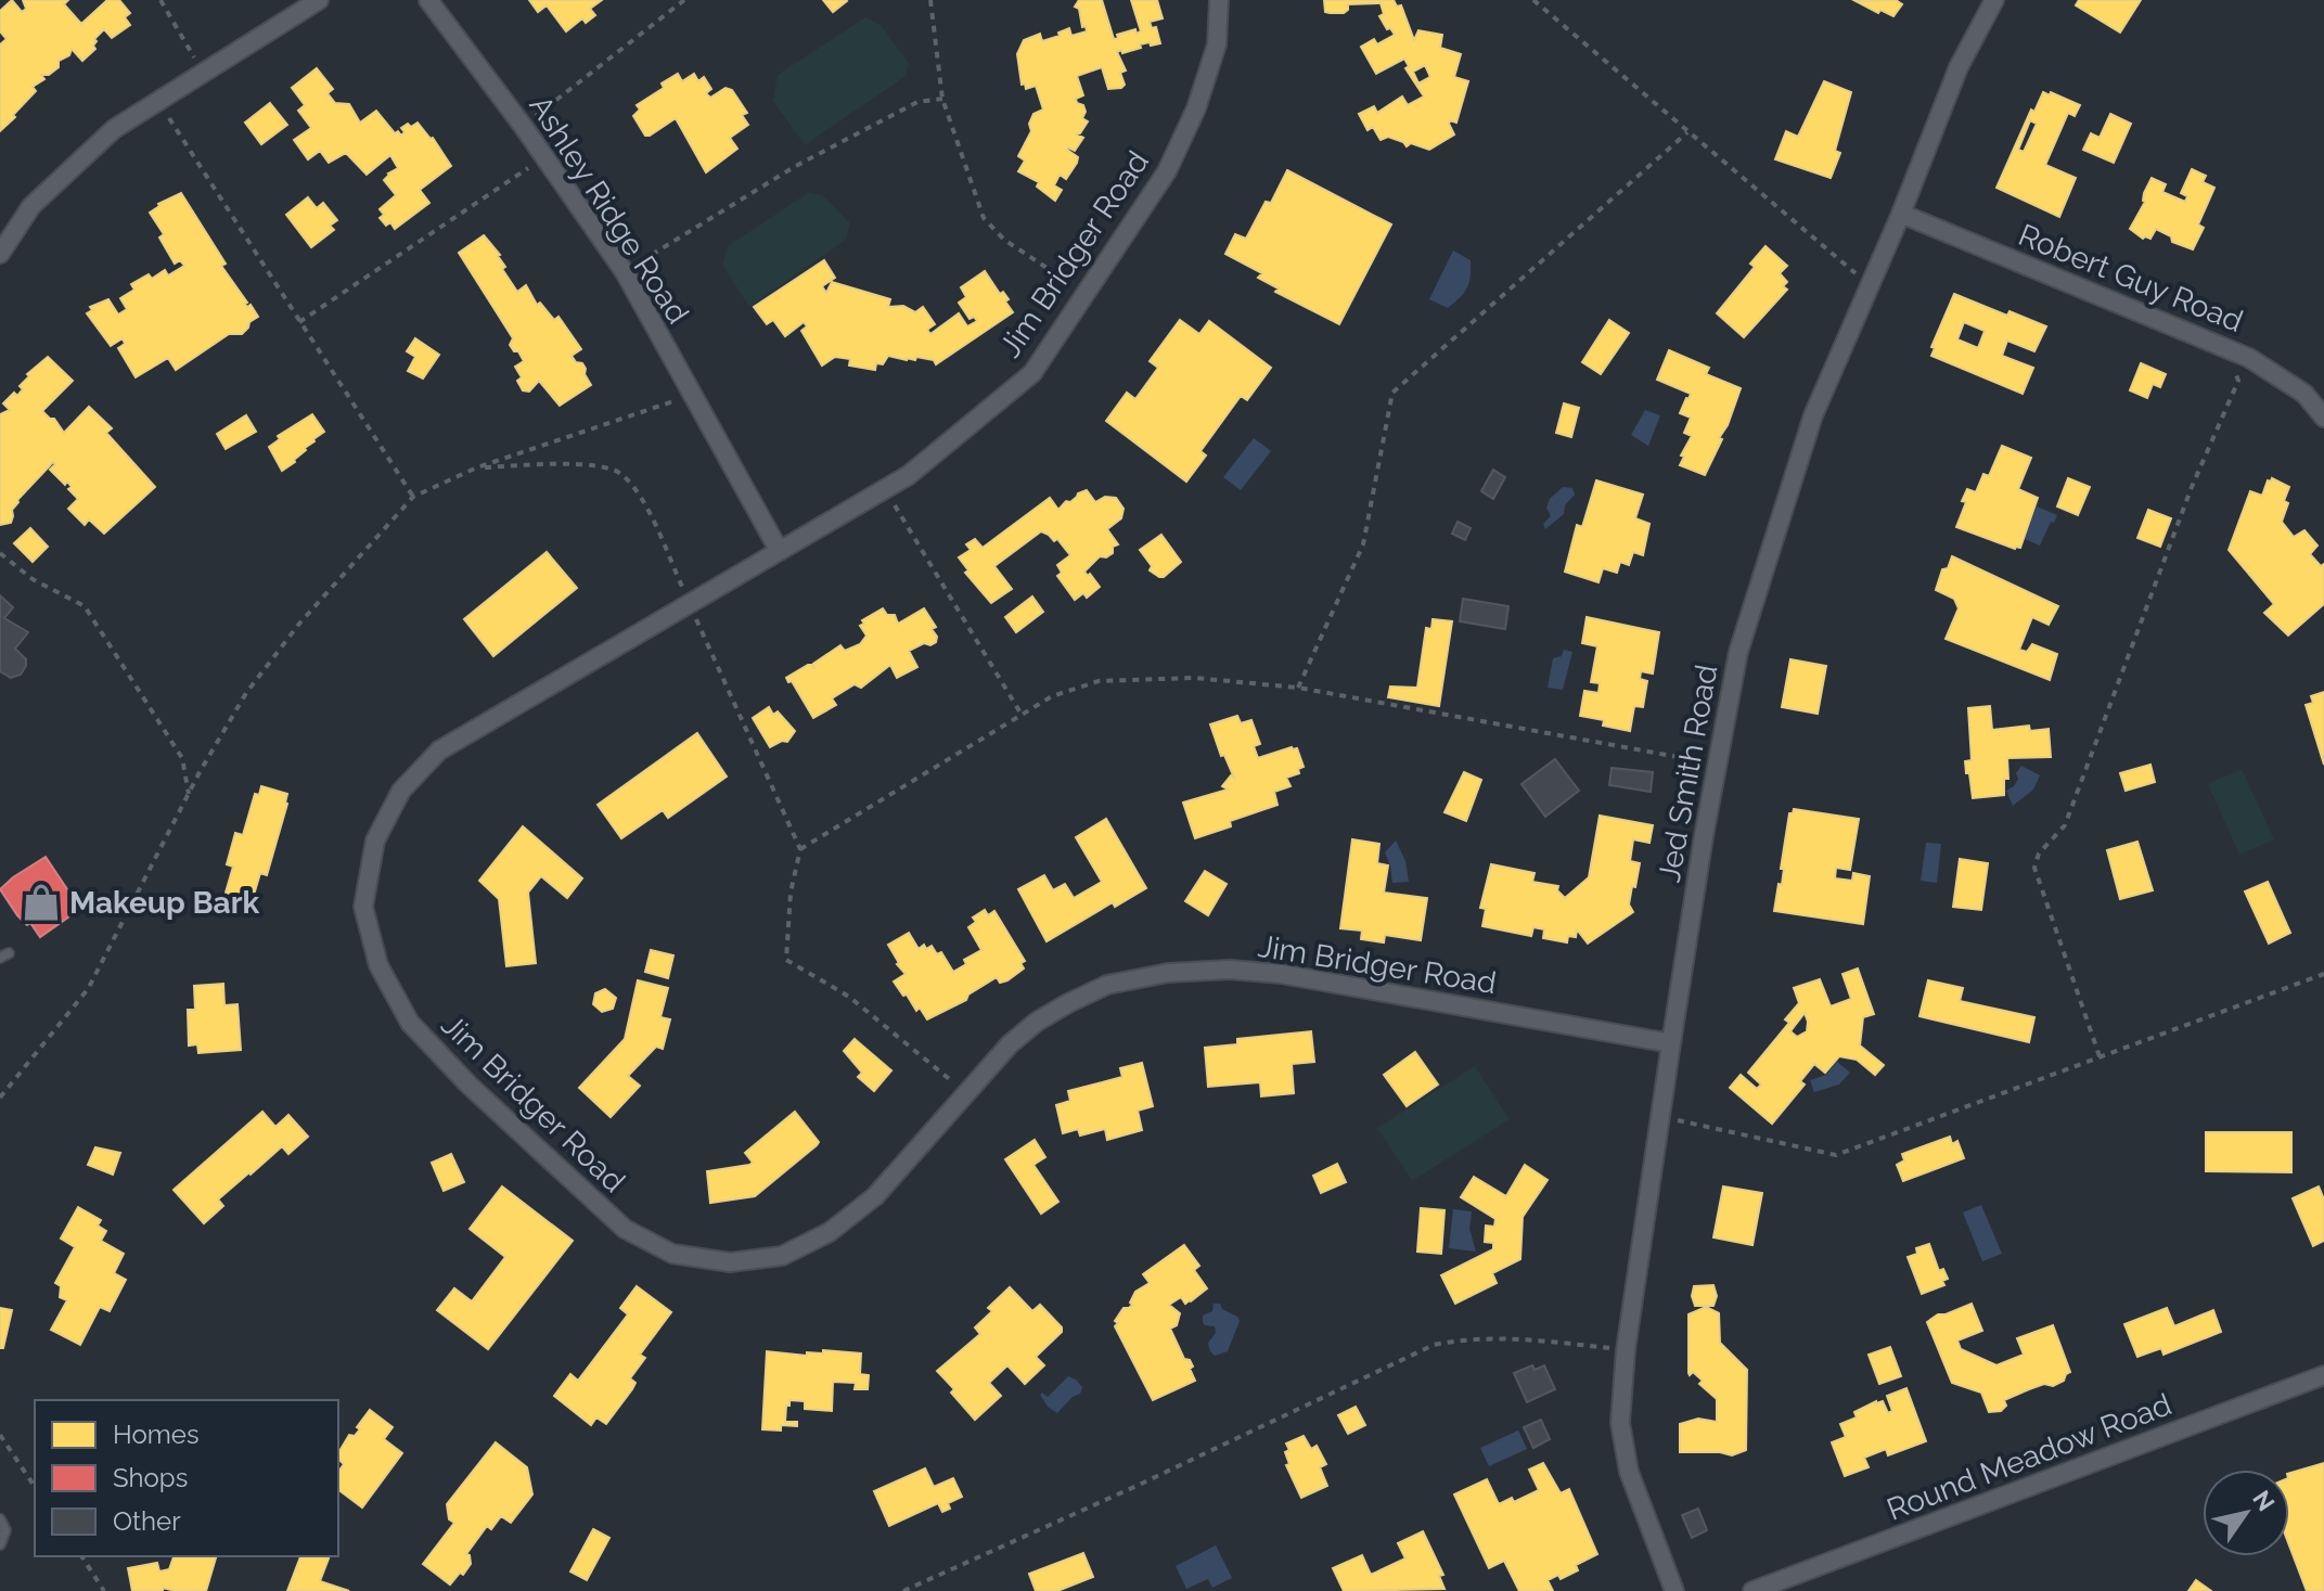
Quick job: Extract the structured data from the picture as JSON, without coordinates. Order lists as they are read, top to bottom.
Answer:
{
  "streets": {
    "street": [
      "Ashley Ridge Road",
      "Jim Bridger Road",
      "Robert Guy Road",
      "Jed Smith Road",
      "Round Meadow Road"
    ]
  },
  "crossings": [
    ["Ashley Ridge Road", "Jim Bridger Road"],
    ["Jim Bridger Road", "Jed Smith Road"],
    ["Robert Guy Road", "Jed Smith Road"]
  ],
  "places": {
    "shop": ["Makeup Bark"]
  },
  "legend": ["Homes", "Shops", "Other"],
  "north": "top right"
}
